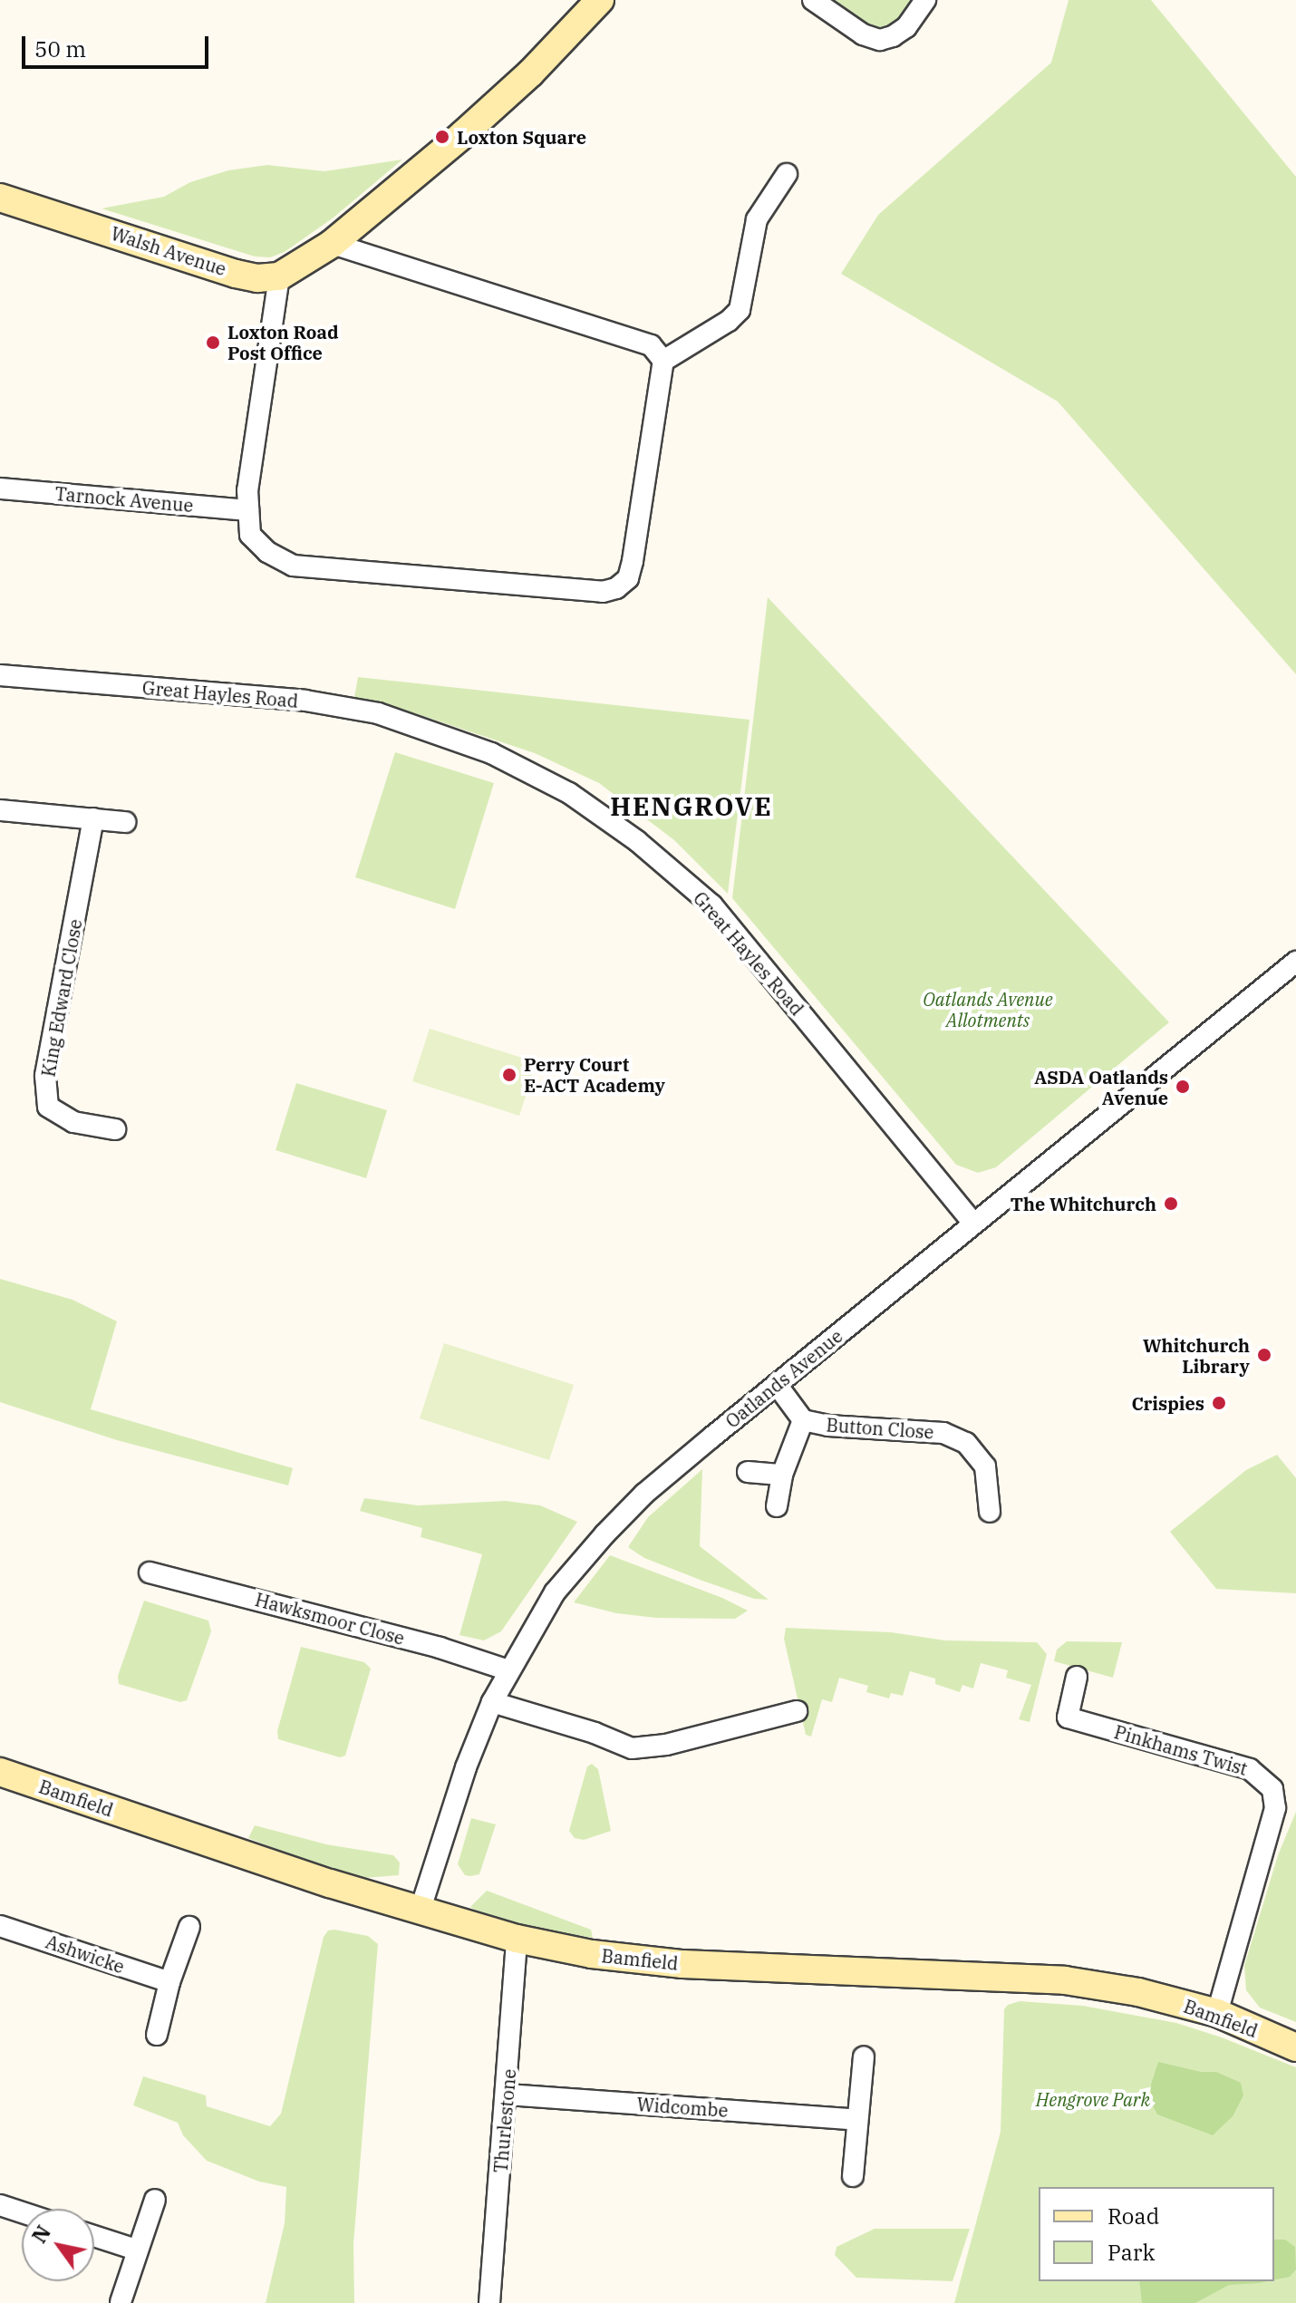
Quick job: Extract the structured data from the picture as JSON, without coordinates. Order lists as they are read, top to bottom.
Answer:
{
  "streets": {
    "street": [
      "Walsh Avenue",
      "Tarnock Avenue",
      "Great Hayles Road",
      "King Edward Close",
      "Oatlands Avenue",
      "Button Close",
      "Hawksmoor Close",
      "Pinkhams Twist",
      "Bamfield",
      "Ashwicke",
      "Widcombe",
      "Thurlestone"
    ]
  },
  "crossings": [
    ["Great Hayles Road", "Oatlands Avenue"],
    ["Oatlands Avenue", "Button Close"],
    ["Oatlands Avenue", "Hawksmoor Close"],
    ["Oatlands Avenue", "Bamfield"],
    ["Pinkhams Twist", "Bamfield"],
    ["Bamfield", "Thurlestone"],
    ["Widcombe", "Thurlestone"]
  ],
  "districts": ["HENGROVE"],
  "parks": ["Oatlands Avenue Allotments", "Hengrove Park"],
  "places": [
    "Loxton Square",
    "Loxton Road Post Office",
    "Perry Court E-ACT Academy",
    "ASDA Oatlands Avenue",
    "The Whitchurch",
    "Whitchurch Library",
    "Crispies"
  ],
  "legend": ["Road", "Park"],
  "scale_bar": "50 m",
  "north": "top left"
}
